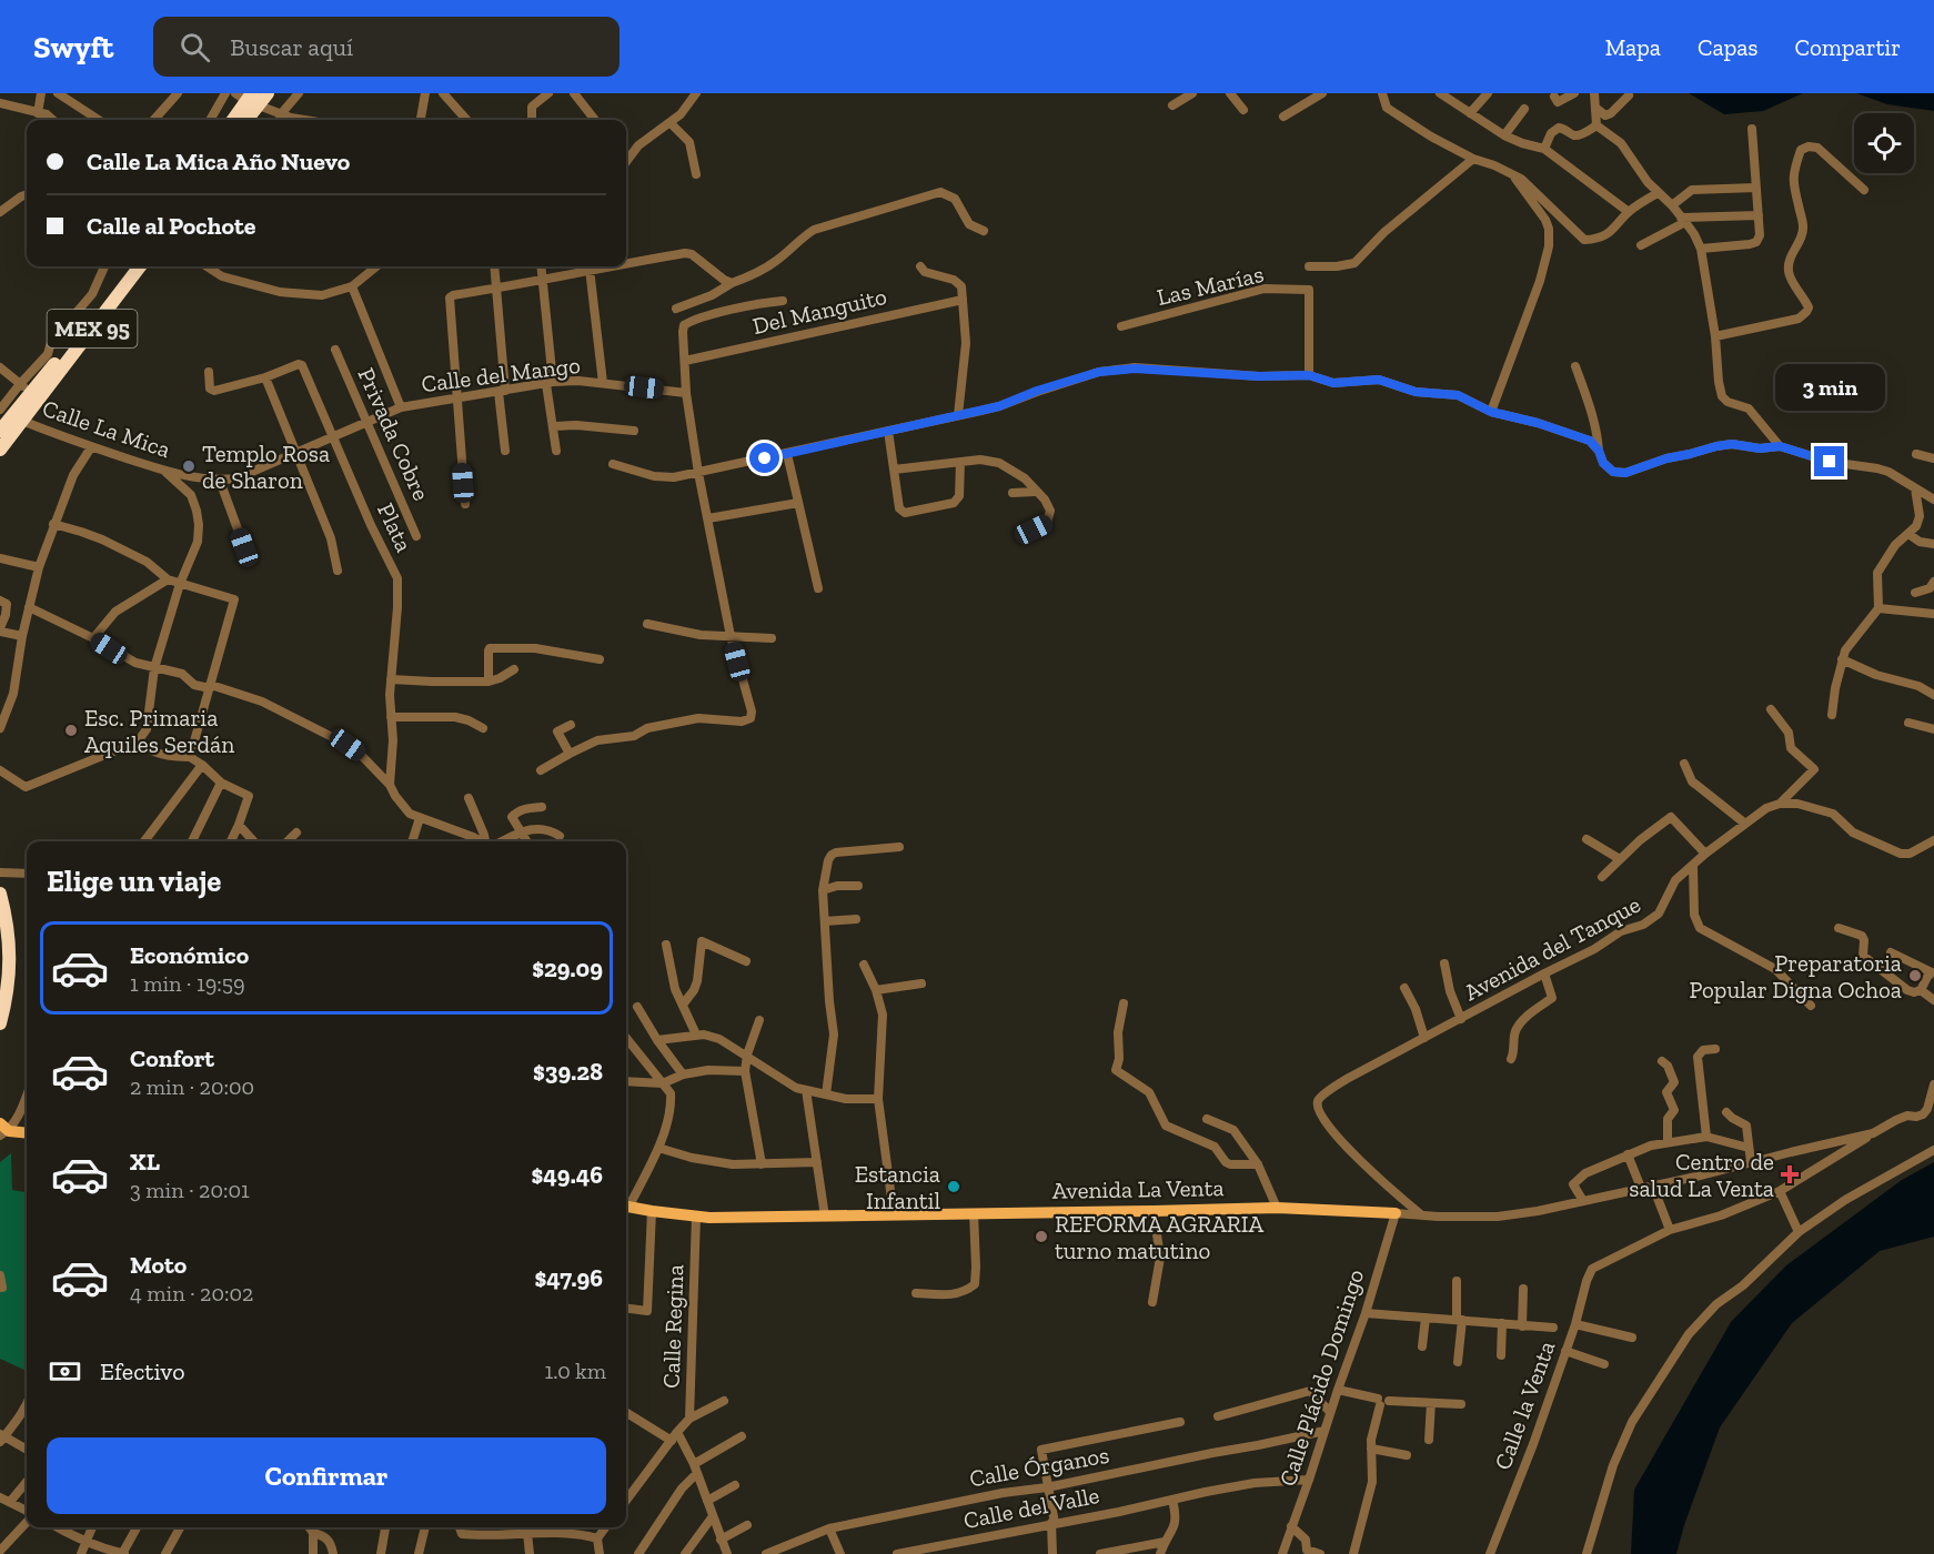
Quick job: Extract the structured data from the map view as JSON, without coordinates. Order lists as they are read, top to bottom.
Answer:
{
  "streets": {
    "highway": ["MEX 95"],
    "main road": ["Avenida La Venta"],
    "street": [
      "Las Marías",
      "Del Manguito",
      "Calle del Mango",
      "Calle La Mica",
      "Privada Cobre",
      "Plata",
      "Avenida del Tanque",
      "Calle Regina",
      "Calle Plácido Domingo",
      "Calle la Venta",
      "Calle Órganos",
      "Calle del Valle"
    ]
  },
  "crossings": [
    ["MEX 95", "Calle La Mica"],
    ["Calle del Mango", "Calle La Mica"],
    ["Calle La Mica", "Privada Cobre"],
    ["Calle La Mica", "Plata"],
    ["Avenida del Tanque", "Avenida La Venta"],
    ["Avenida La Venta", "Calle Regina"],
    ["Avenida La Venta", "Calle Plácido Domingo"],
    ["Calle Plácido Domingo", "Calle Órganos"],
    ["Calle Plácido Domingo", "Calle del Valle"]
  ],
  "places": {
    "other": [
      "Templo Rosa de Sharon",
      "Esc. Primaria Aquiles Serdán",
      "Preparatoria Popular Digna Ochoa",
      "Estancia Infantil",
      "REFORMA AGRARIA turno matutino"
    ],
    "health": ["Centro de salud La Venta"]
  },
  "page": {
    "header": "Swyft",
    "search": "Buscar aquí",
    "nav": ["Mapa", "Capas", "Compartir"],
    "banner": ["Calle La Mica Año Nuevo", "Calle al Pochote"],
    "bubble": "3 min",
    "heading": "Elige un viaje",
    "list": [
      {
        "name": "Económico",
        "note": "1 min · 19:59",
        "value": "$29.09"
      },
      {
        "name": "Confort",
        "note": "2 min · 20:00",
        "value": "$39.28"
      },
      {
        "name": "XL",
        "note": "3 min · 20:01",
        "value": "$49.46"
      },
      {
        "name": "Moto",
        "note": "4 min · 20:02",
        "value": "$47.96"
      }
    ],
    "pay": ["Efectivo", "1.0 km"],
    "buttons": "Confirmar"
  }
}
